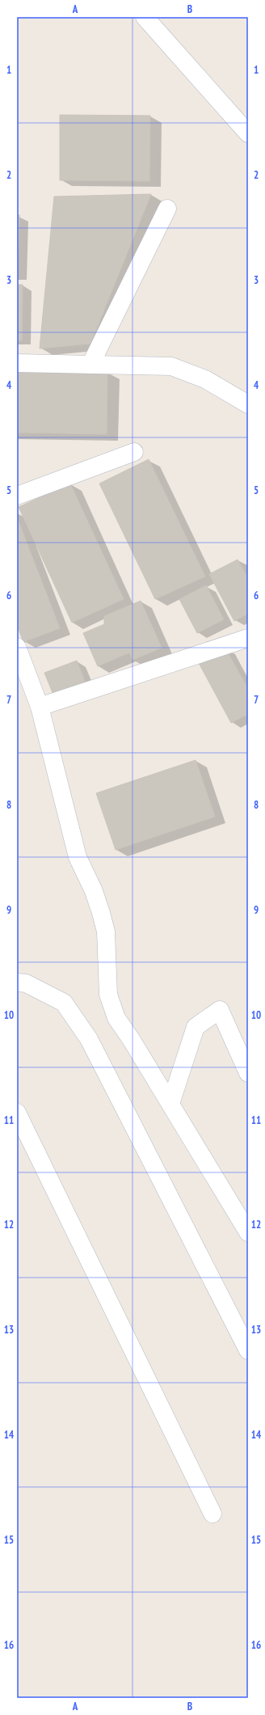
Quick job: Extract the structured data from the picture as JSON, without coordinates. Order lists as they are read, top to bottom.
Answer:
{
  "grid": {
    "columns": ["A", "B"],
    "rows": [
      "1",
      "2",
      "3",
      "4",
      "5",
      "6",
      "7",
      "8",
      "9",
      "10",
      "11",
      "12",
      "13",
      "14",
      "15",
      "16"
    ]
  }
}
